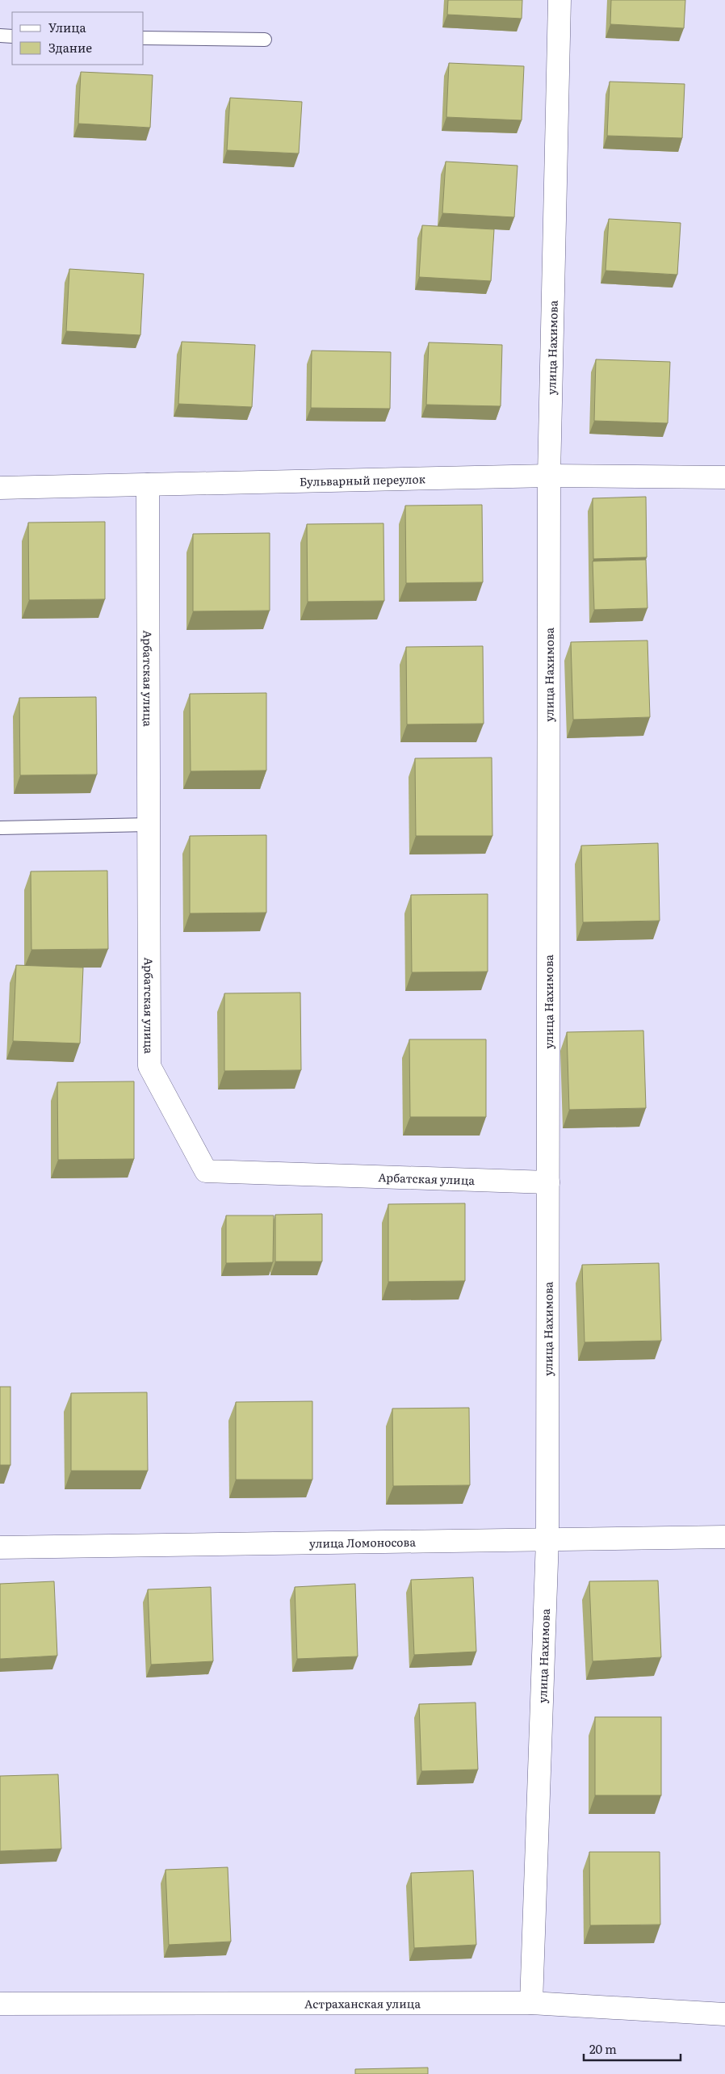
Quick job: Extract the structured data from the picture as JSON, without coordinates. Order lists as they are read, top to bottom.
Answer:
{
  "streets": {
    "street": [
      "улица Нахимова",
      "Бульварный переулок",
      "Арбатская улица",
      "улица Ломоносова",
      "Астраханская улица"
    ]
  },
  "crossings": [
    ["улица Нахимова", "Бульварный переулок"],
    ["улица Нахимова", "Арбатская улица"],
    ["улица Нахимова", "улица Ломоносова"],
    ["улица Нахимова", "Астраханская улица"],
    ["Бульварный переулок", "Арбатская улица"]
  ],
  "legend": ["Улица", "Здание"],
  "scale_bar": "20 m"
}
